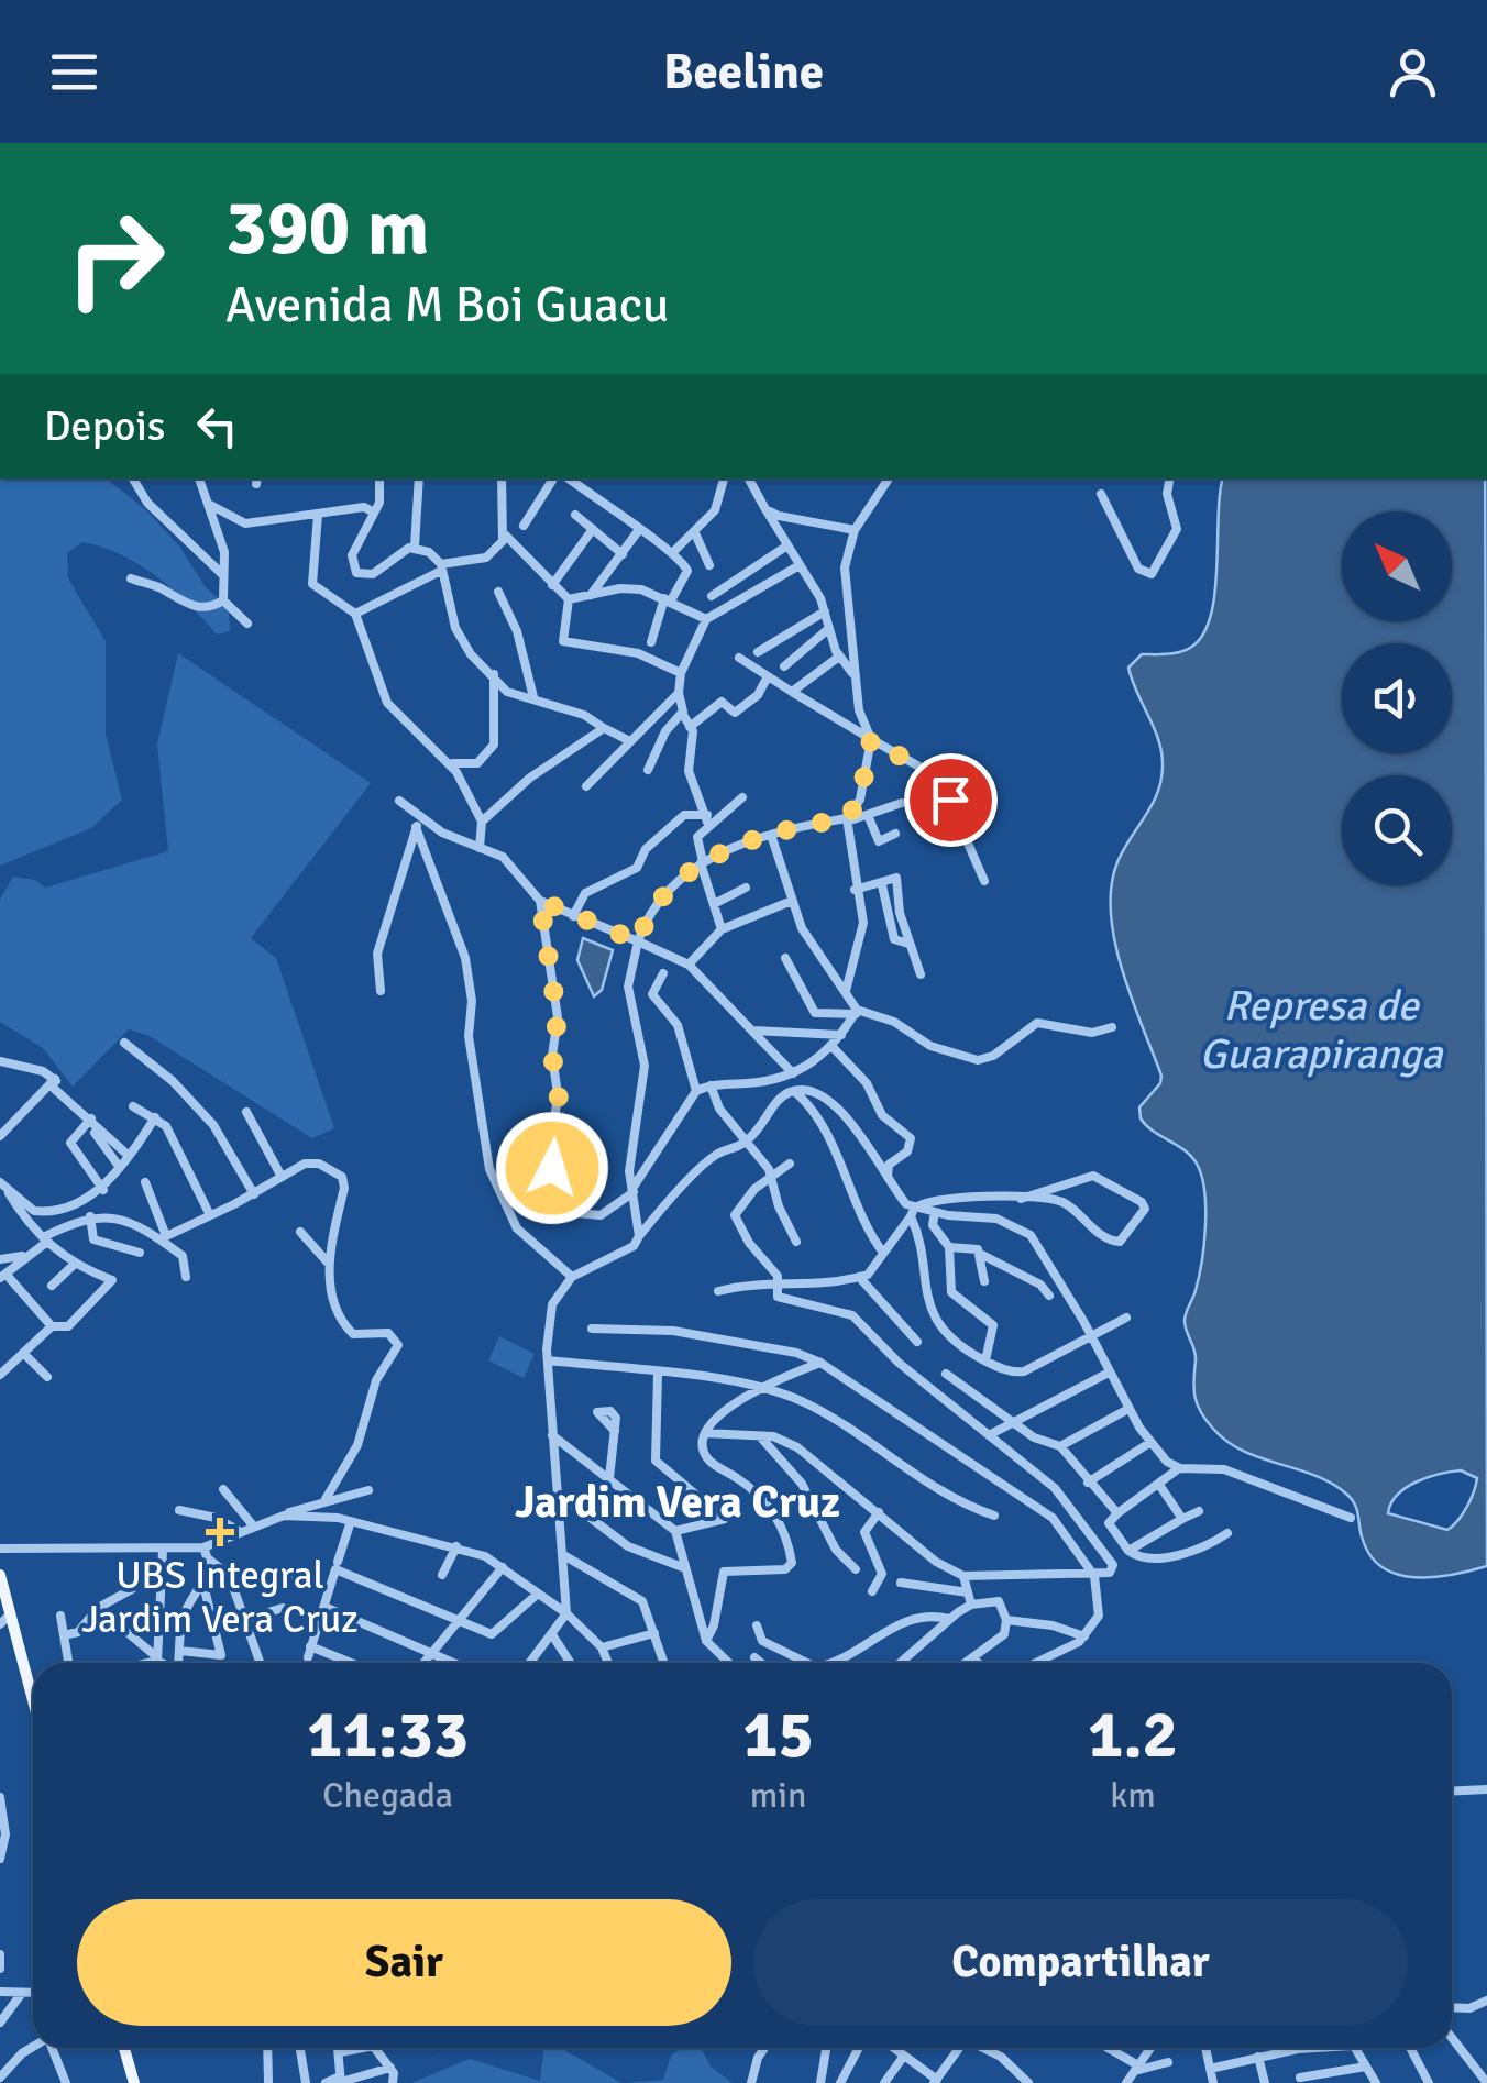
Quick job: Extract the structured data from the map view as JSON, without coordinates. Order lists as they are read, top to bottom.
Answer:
{
  "districts": ["Jardim Vera Cruz"],
  "water": ["Represa de Guarapiranga"],
  "places": {
    "health": ["UBS Integral Jardim Vera Cruz"]
  },
  "north": "top left",
  "page": {
    "header": "Beeline",
    "turn": ["390 m", "Avenida M Boi Guacu"],
    "then": "Depois",
    "eta": [
      "11:33",
      "Chegada",
      "15",
      "min",
      "1.2",
      "km"
    ],
    "buttons": ["Sair", "Compartilhar"]
  }
}
